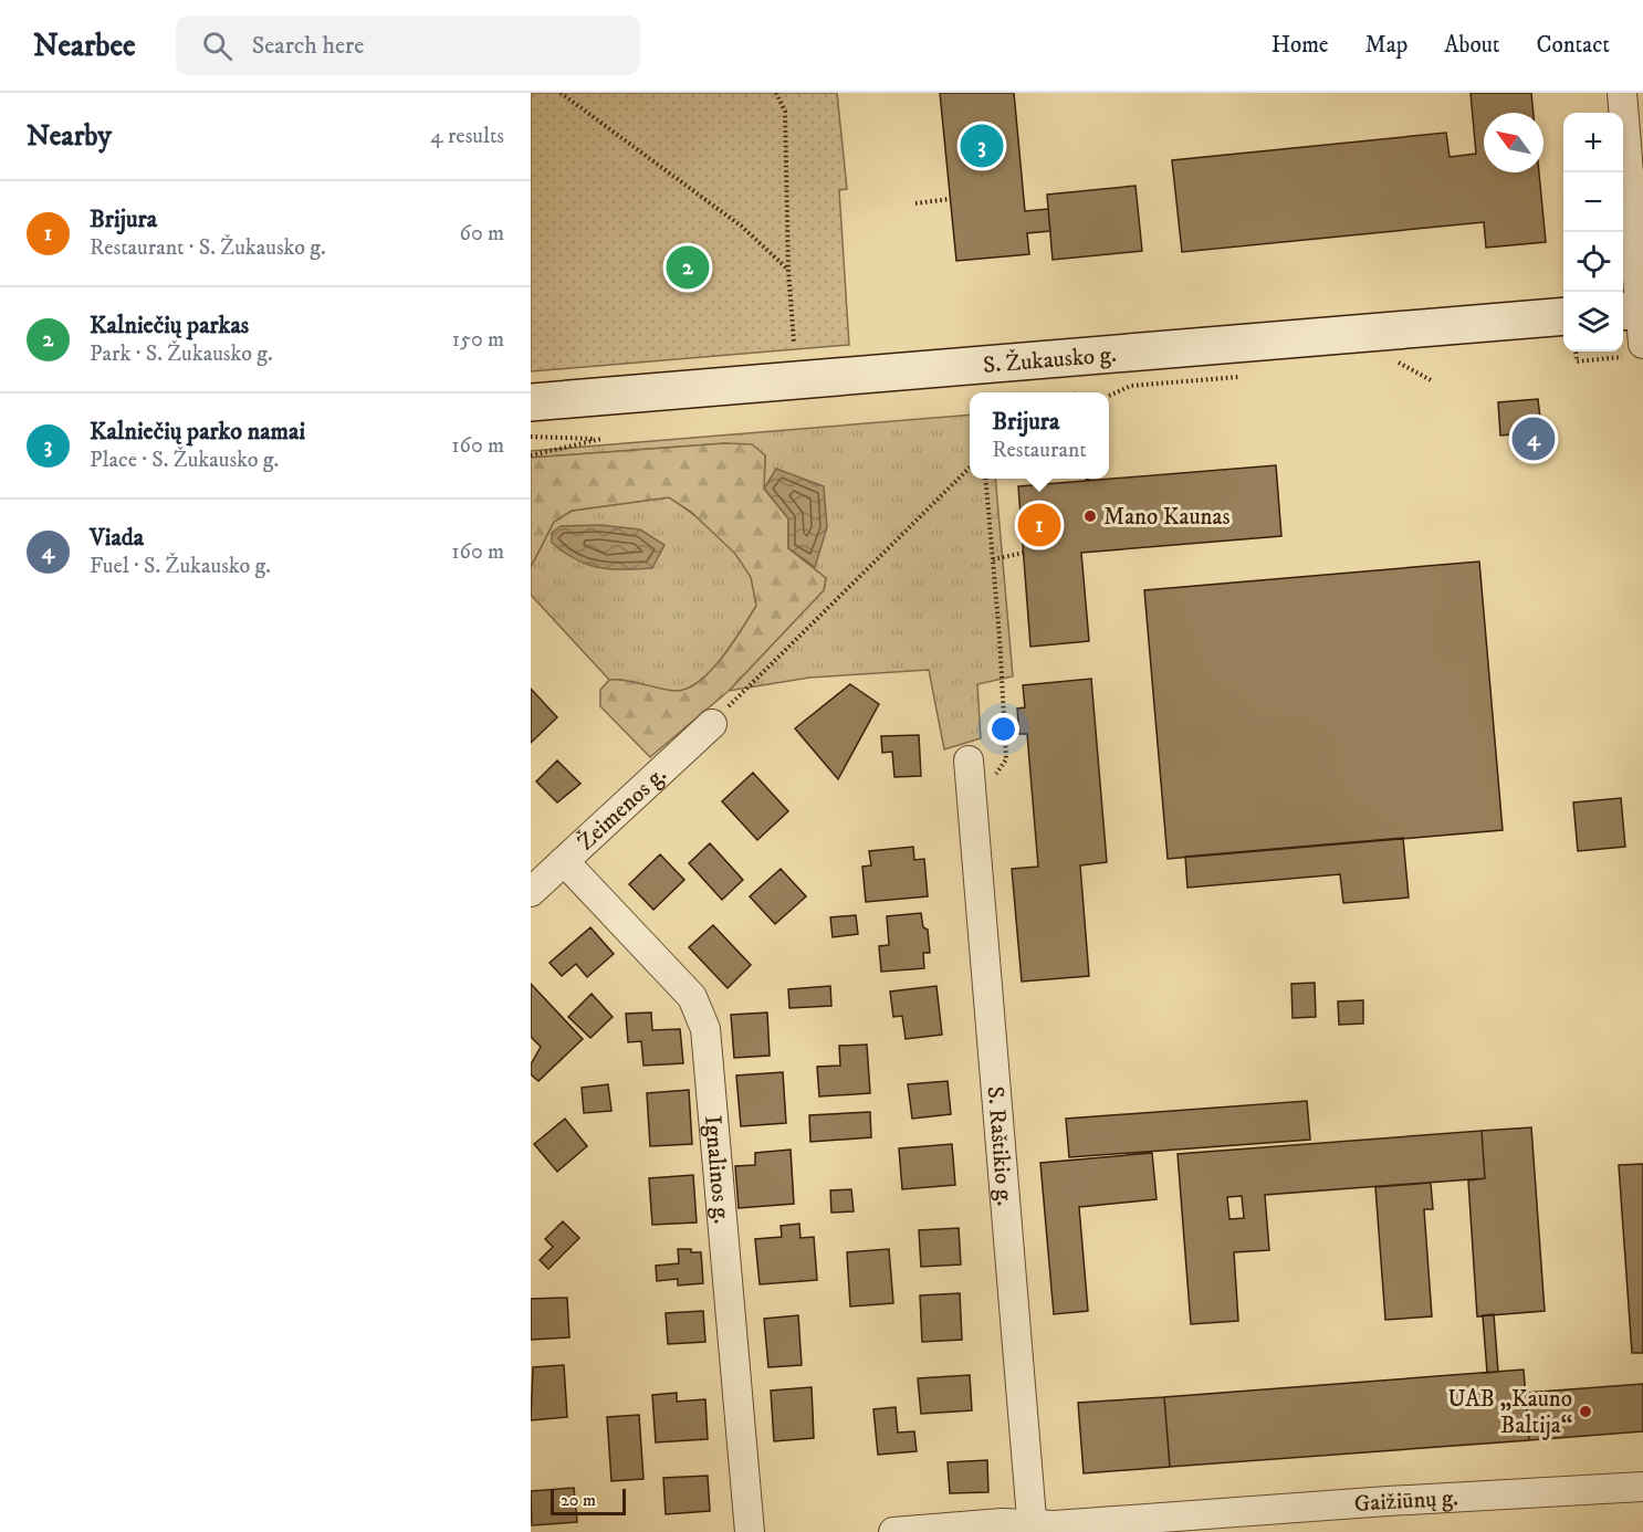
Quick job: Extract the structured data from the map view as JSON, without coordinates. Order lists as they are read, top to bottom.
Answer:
{
  "streets": {
    "main road": ["S. Žukausko g."],
    "street": [
      "Žeimenos g.",
      "S. Raštikio g.",
      "Ignalinos g.",
      "Gaižiūnų g."
    ]
  },
  "crossings": [
    ["Žeimenos g.", "Ignalinos g."],
    ["S. Raštikio g.", "Gaižiūnų g."]
  ],
  "places": ["Mano Kaunas", "UAB „Kauno Baltija“"],
  "scale_bar": "20 m",
  "north": "top left",
  "page": {
    "header": "Nearbee",
    "search": "Search here",
    "nav": [
      "Home",
      "Map",
      "About",
      "Contact"
    ],
    "heading": ["Nearby", "4 results"],
    "map_buttons": ["+", "−"],
    "pins": [
      "3",
      "2",
      "4",
      "1"
    ],
    "list": [
      {
        "mark": "1",
        "name": "Brijura",
        "note": "Restaurant · S. Žukausko g.",
        "value": "60 m"
      },
      {
        "mark": "2",
        "name": "Kalniečių parkas",
        "note": "Park · S. Žukausko g.",
        "value": "150 m"
      },
      {
        "mark": "3",
        "name": "Kalniečių parko namai",
        "note": "Place · S. Žukausko g.",
        "value": "160 m"
      },
      {
        "mark": "4",
        "name": "Viada",
        "note": "Fuel · S. Žukausko g.",
        "value": "160 m"
      }
    ],
    "popup": ["Brijura", "Restaurant"],
    "scale": "20 m"
  }
}
